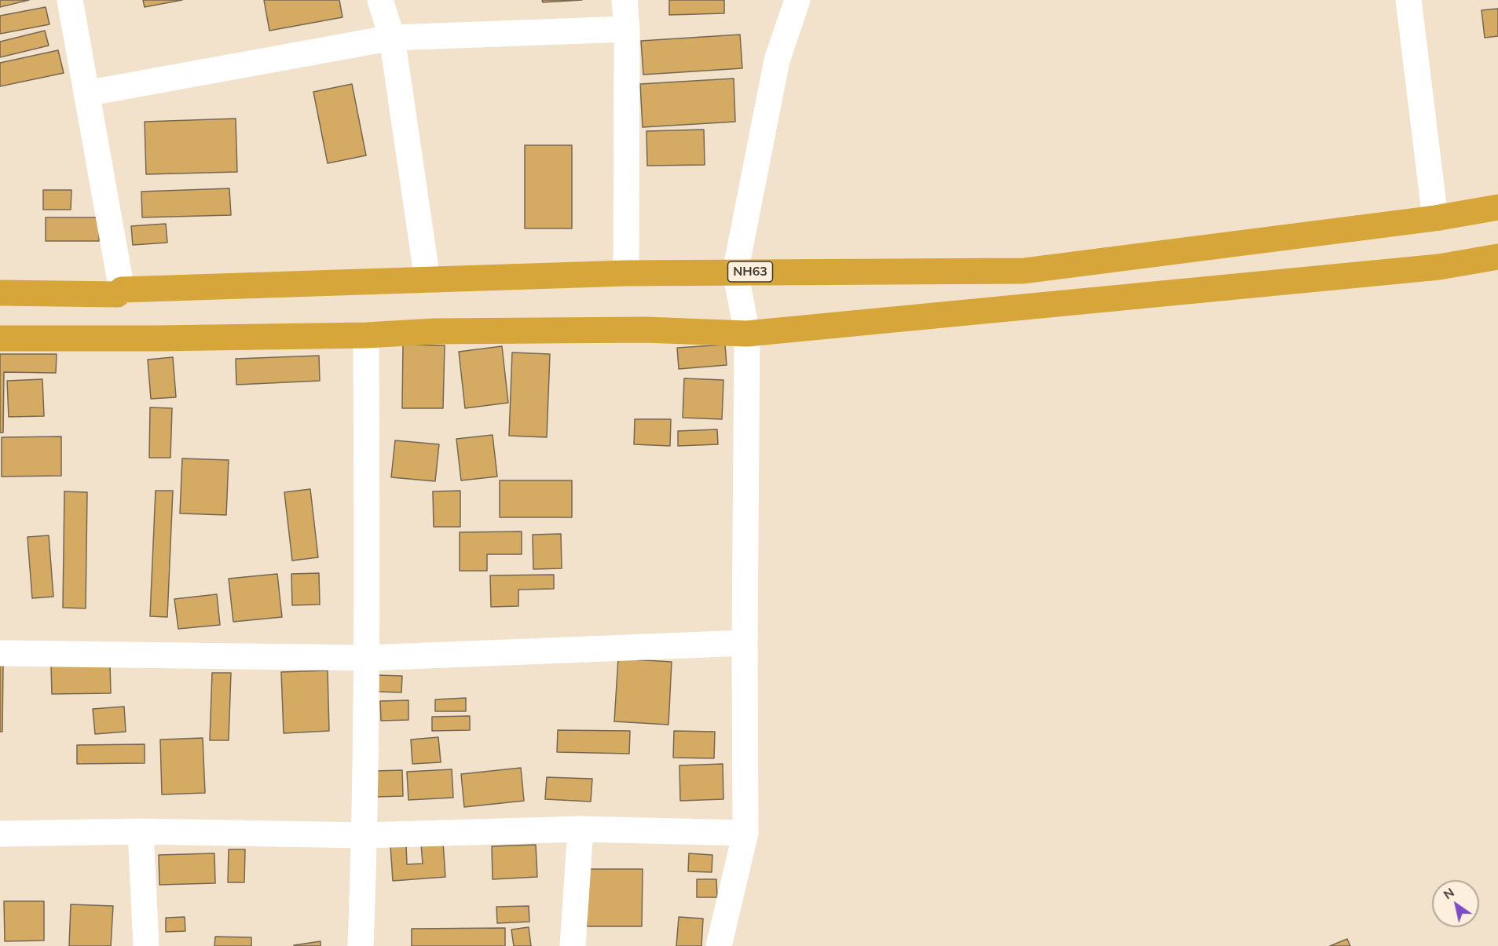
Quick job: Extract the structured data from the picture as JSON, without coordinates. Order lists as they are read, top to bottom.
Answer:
{
  "streets": {
    "highway": ["NH63"]
  },
  "north": "top left"
}
